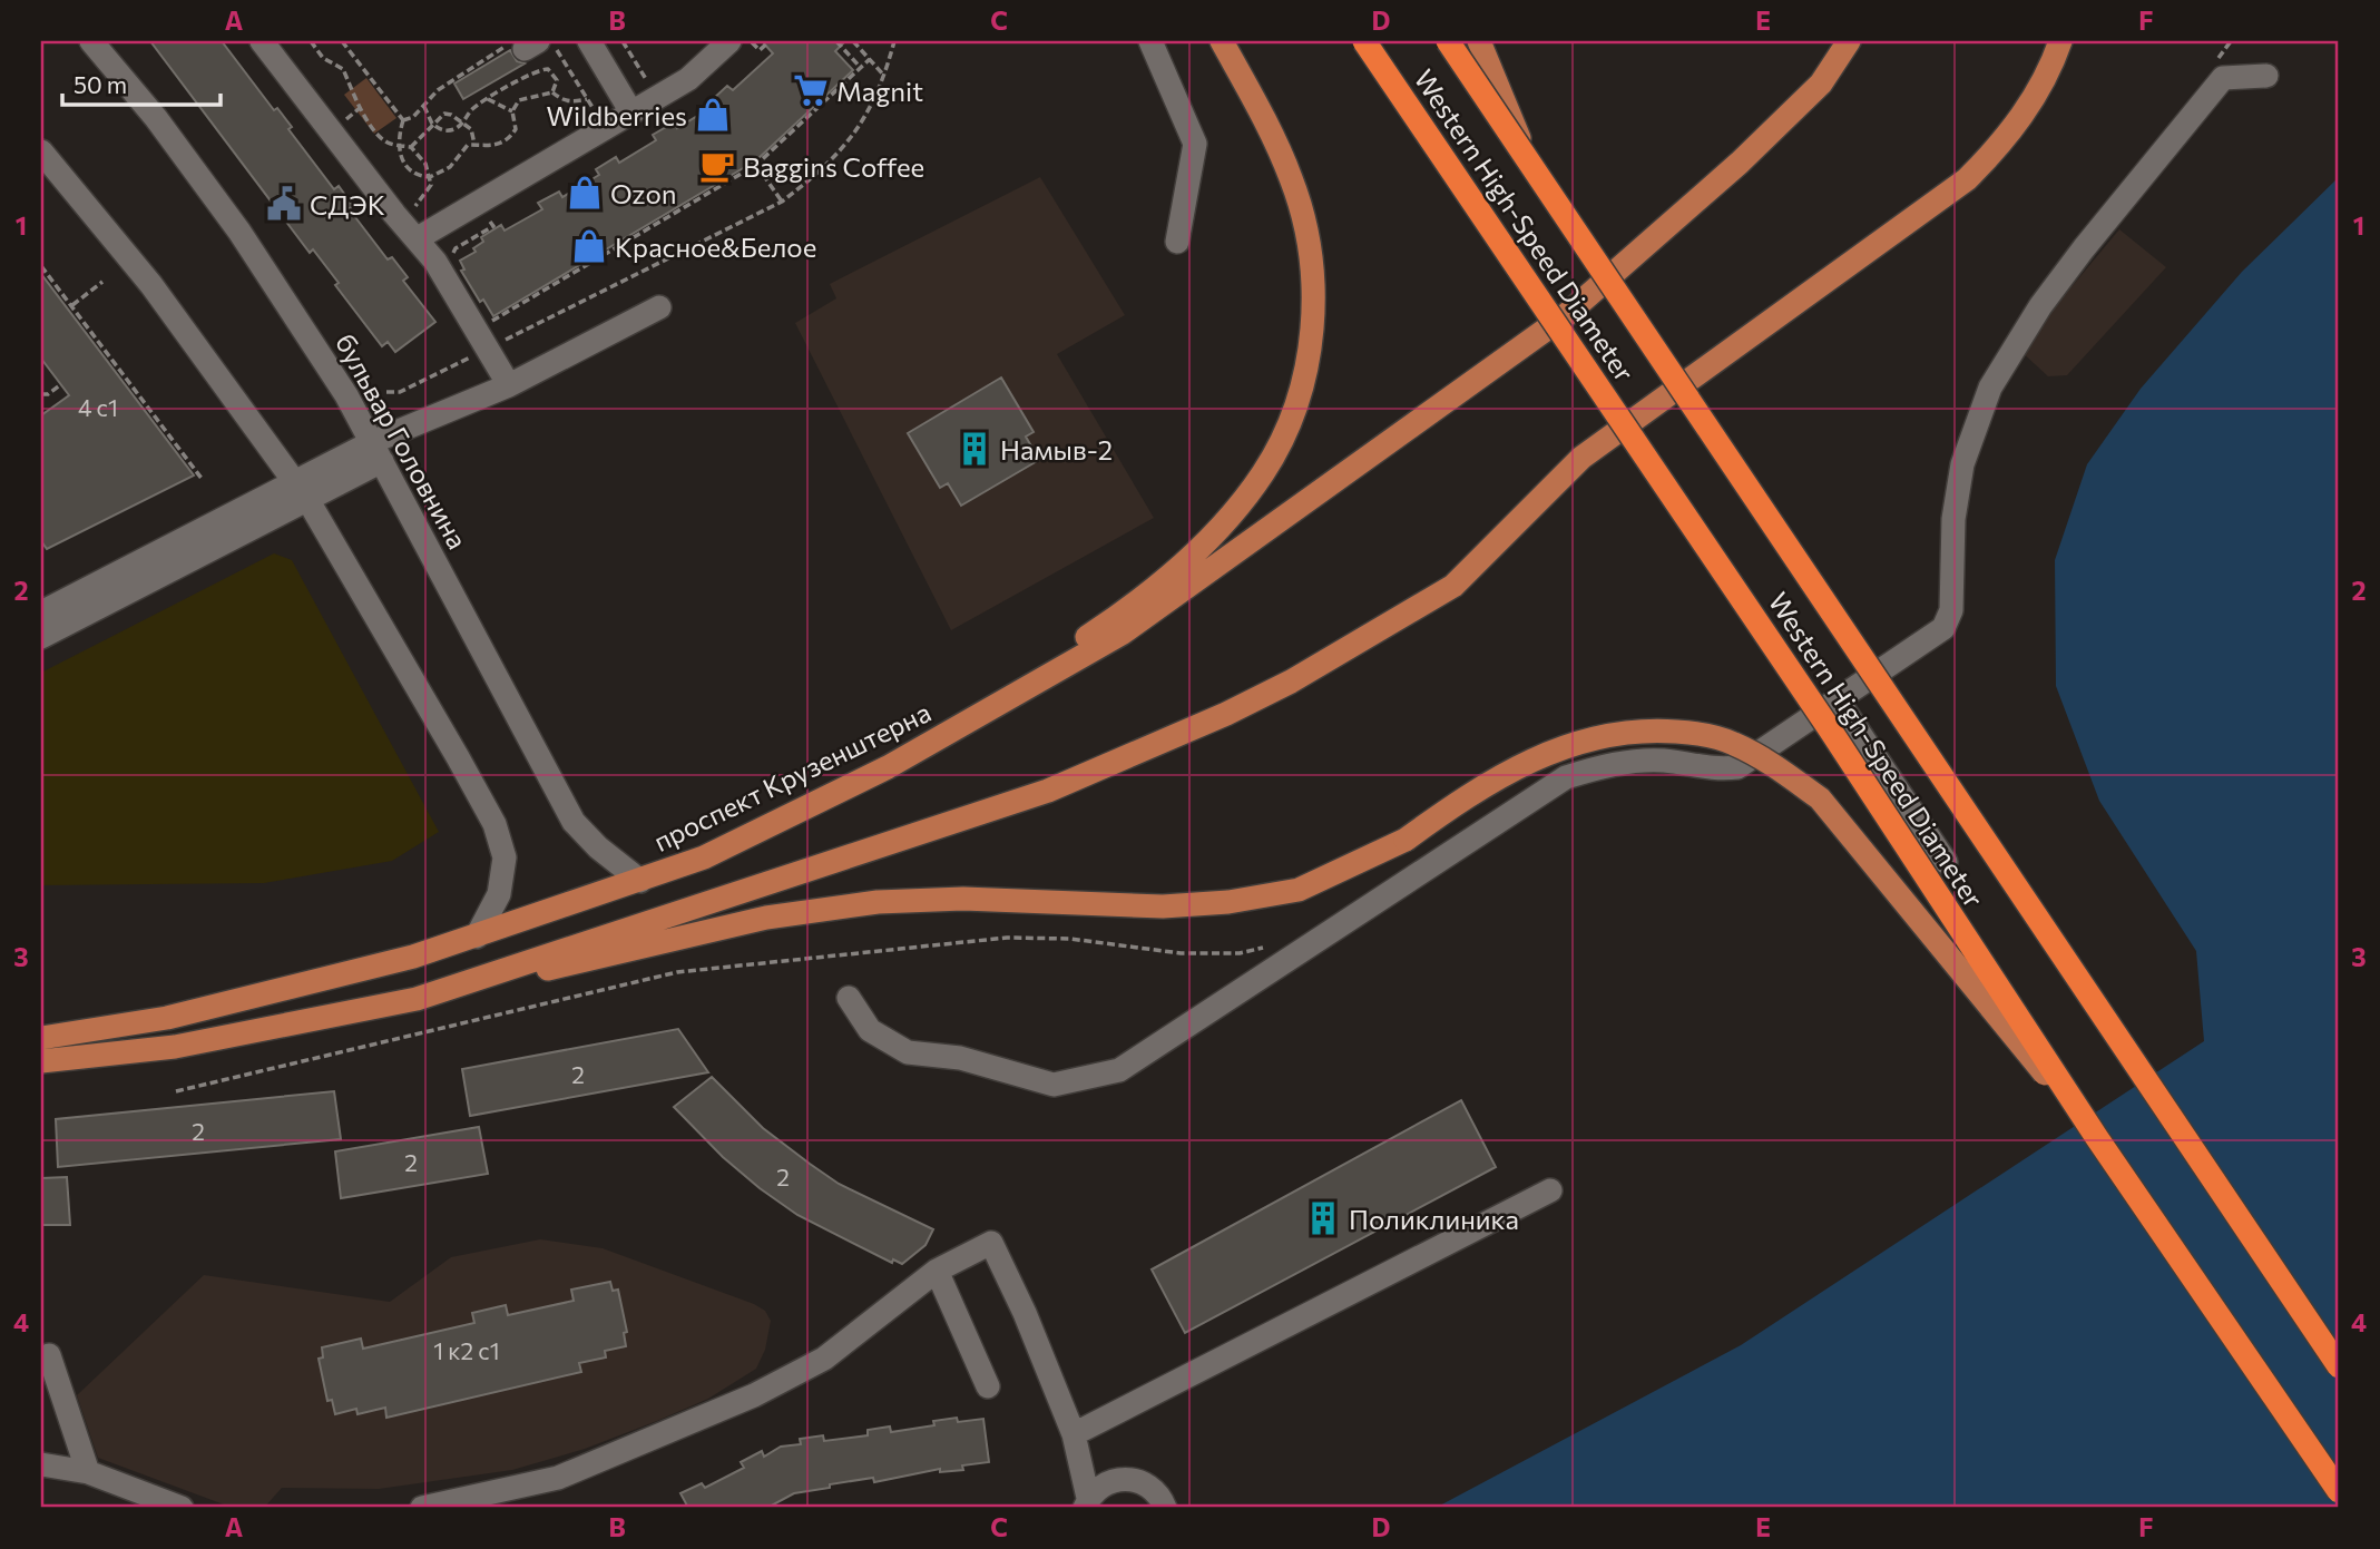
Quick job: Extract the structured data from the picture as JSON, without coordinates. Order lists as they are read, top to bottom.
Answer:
{
  "streets": {
    "highway": ["Western High-Speed Diameter"],
    "main road": ["проспект Крузенштерна"],
    "street": ["бульвар Головнина"]
  },
  "crossings": [
    ["бульвар Головнина", "проспект Крузенштерна"]
  ],
  "places": {
    "supermarket": ["Magnit"],
    "shop": ["Wildberries", "Ozon", "Красное&Белое"],
    "cafe": ["Baggins Coffee"],
    "public building": ["СДЭК"],
    "building": ["Намыв-2", "Поликлиника"]
  },
  "house_numbers": [
    "4 с1",
    "2",
    "2",
    "2",
    "2",
    "1 к2 с1"
  ],
  "scale_bar": "50 m",
  "grid": {
    "columns": [
      "A",
      "B",
      "C",
      "D",
      "E",
      "F"
    ],
    "rows": [
      "1",
      "2",
      "3",
      "4"
    ]
  }
}
